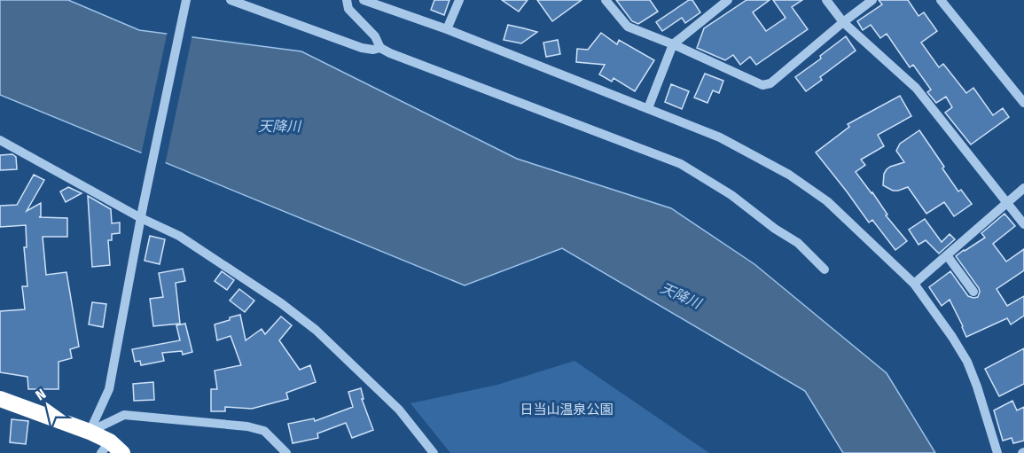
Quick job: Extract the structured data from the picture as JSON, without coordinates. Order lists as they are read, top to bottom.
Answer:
{
  "water": ["天降川"],
  "parks": ["日当山温泉公園"],
  "north": "top left"
}
